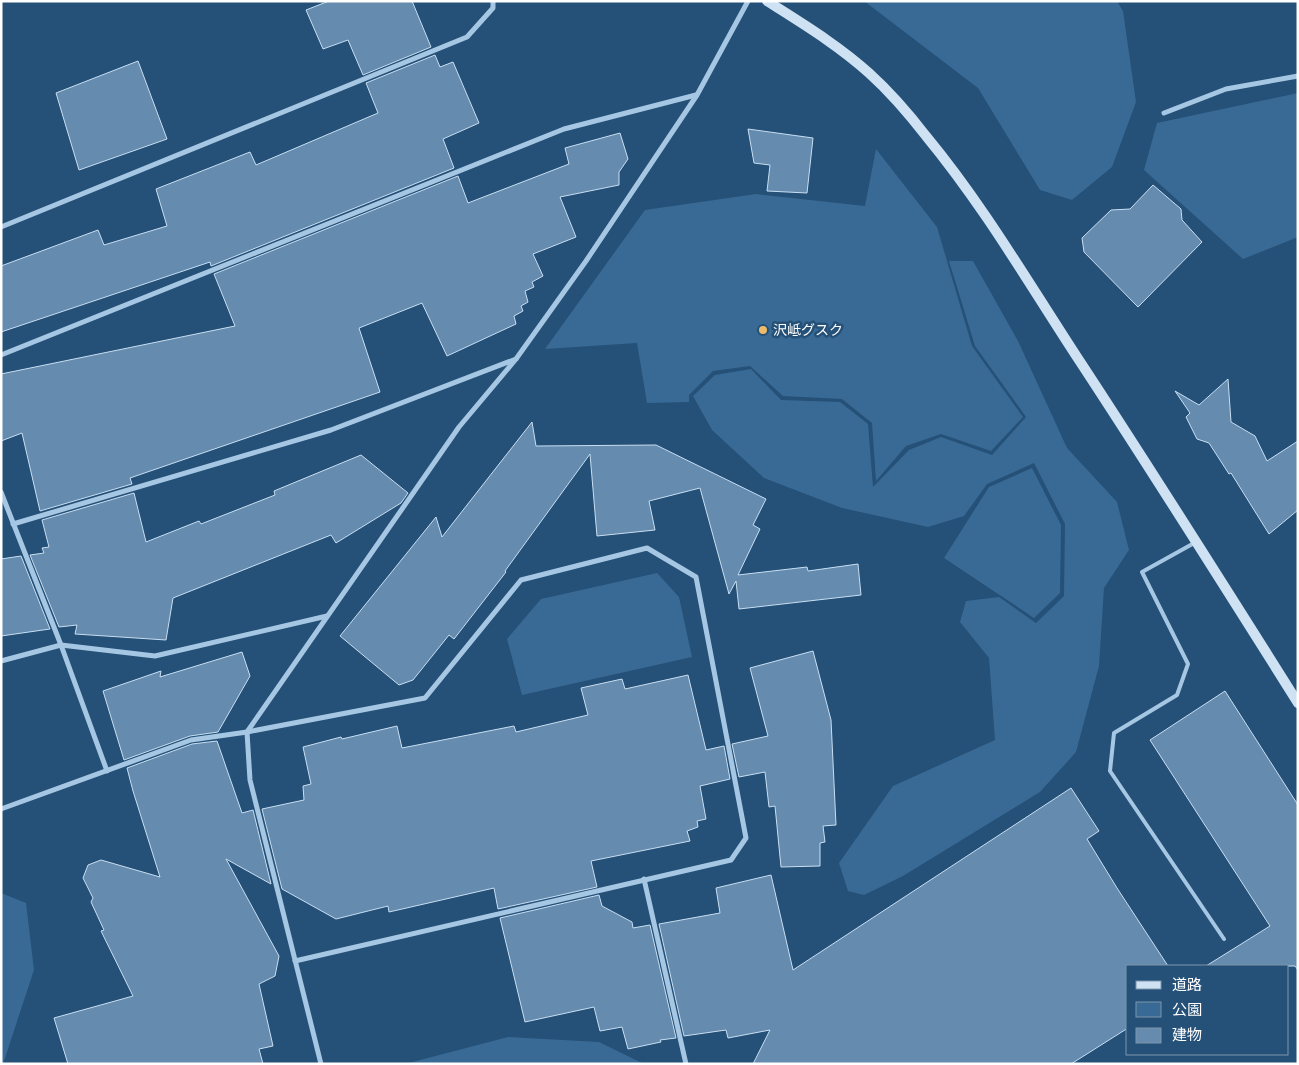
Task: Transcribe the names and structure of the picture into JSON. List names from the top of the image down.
{
  "places": ["沢岻グスク"],
  "legend": ["道路", "公園", "建物"]
}
